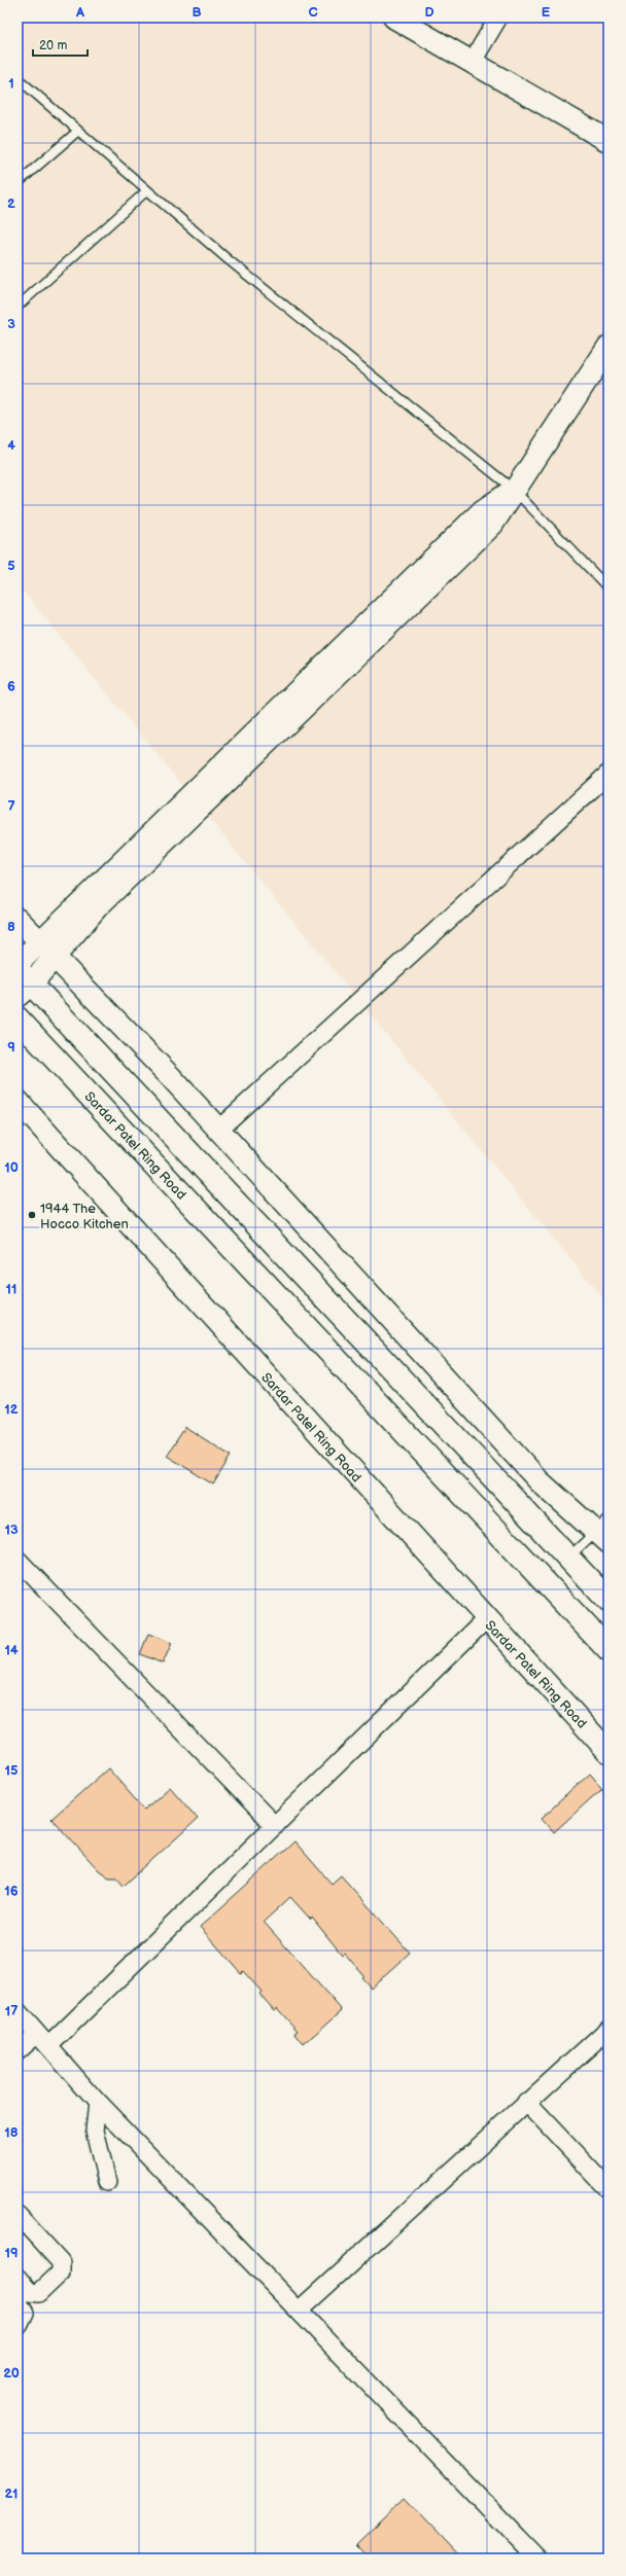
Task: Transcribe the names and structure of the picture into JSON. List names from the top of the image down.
{
  "streets": {
    "highway": ["Sardar Patel Ring Road"]
  },
  "places": ["1944 The Hocco Kitchen"],
  "scale_bar": "20 m",
  "grid": {
    "columns": [
      "A",
      "B",
      "C",
      "D",
      "E"
    ],
    "rows": [
      "1",
      "2",
      "3",
      "4",
      "5",
      "6",
      "7",
      "8",
      "9",
      "10",
      "11",
      "12",
      "13",
      "14",
      "15",
      "16",
      "17",
      "18",
      "19",
      "20",
      "21"
    ]
  }
}
